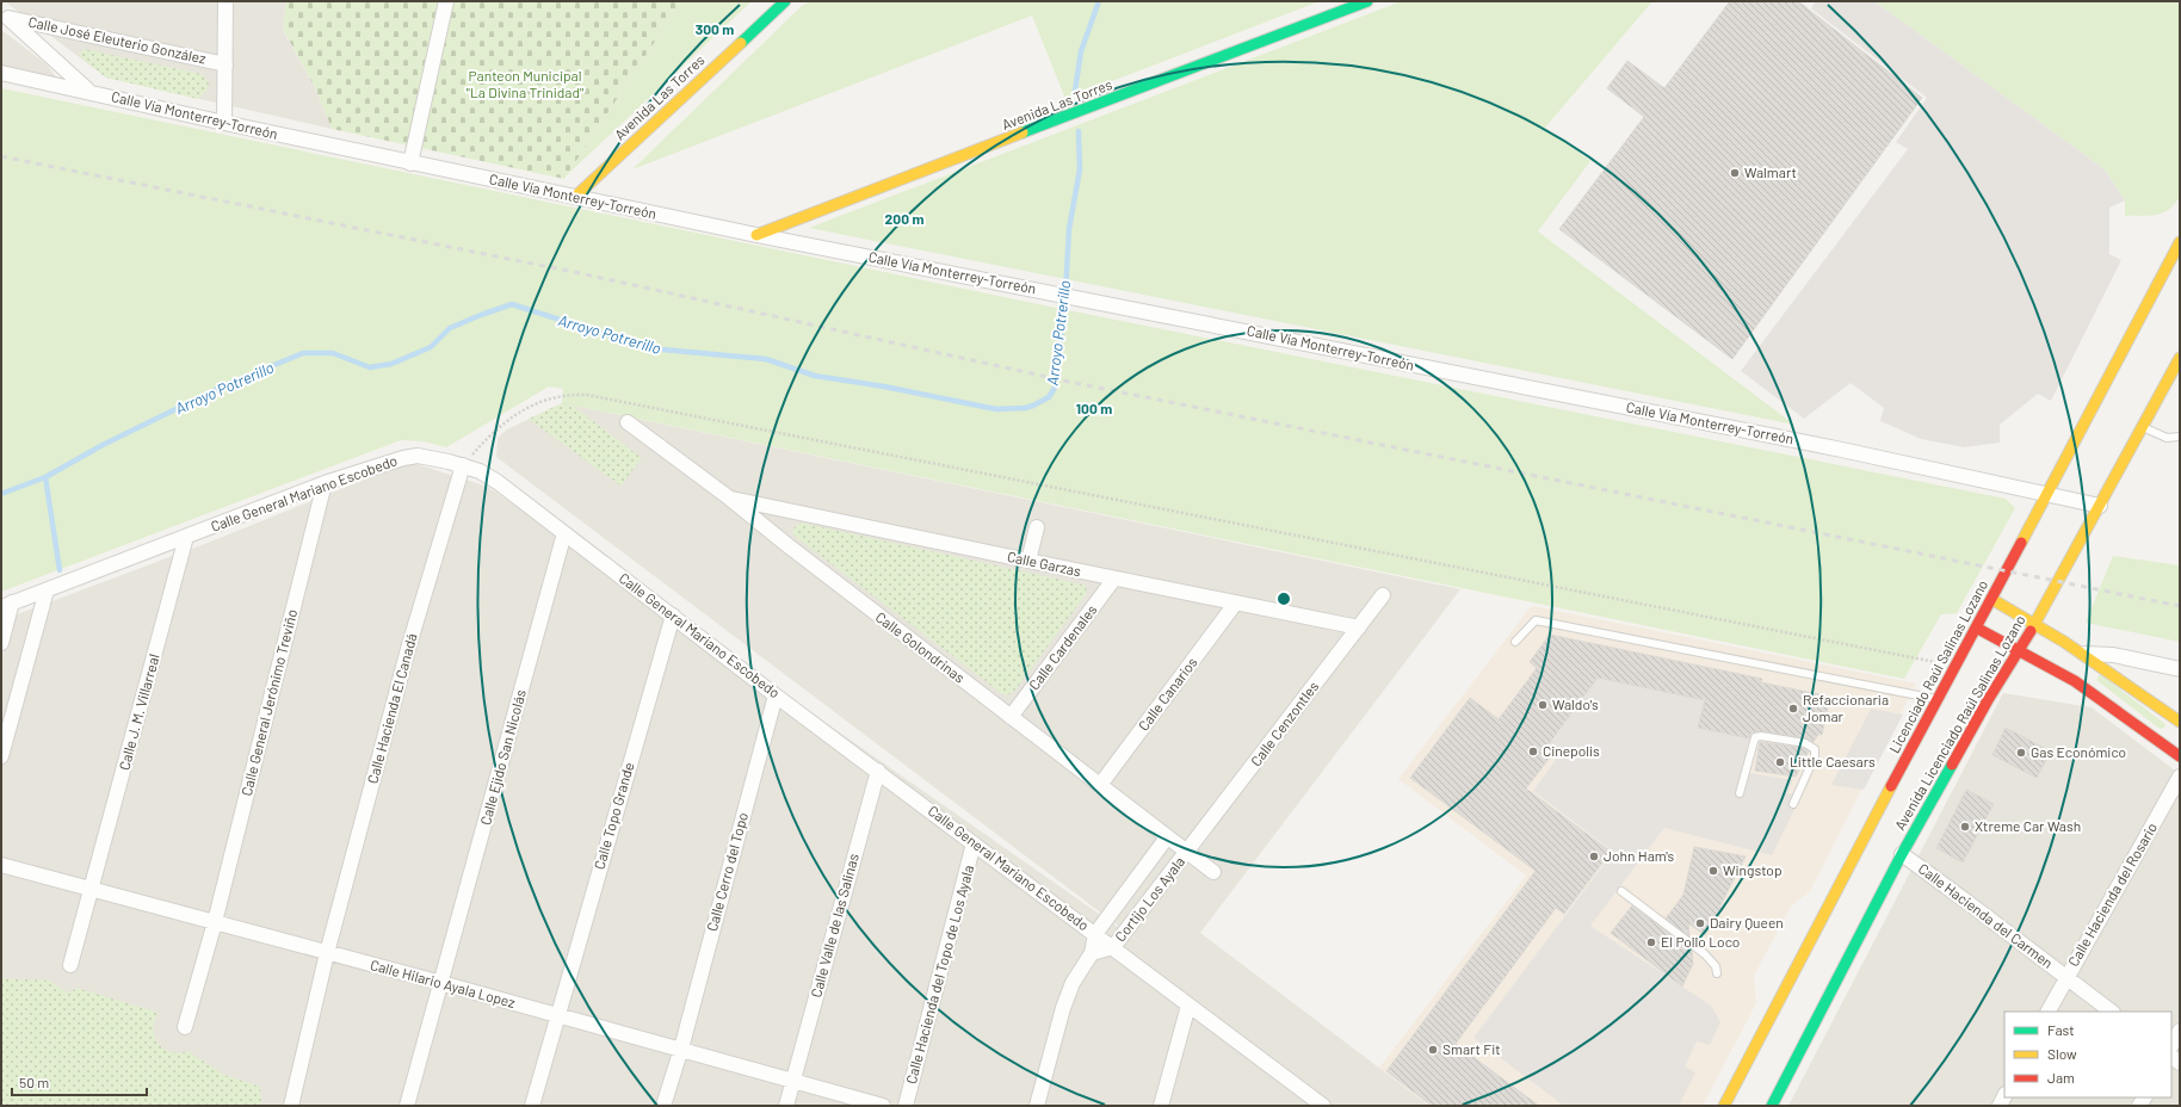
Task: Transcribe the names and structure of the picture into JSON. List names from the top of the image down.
{
  "streets": {
    "main road": ["Avenida Las Torres", "Licenciado Raúl Salinas Lozano", "Avenida Licenciado Raúl Salinas Lozano"],
    "street": [
      "Calle José Eleuterio González",
      "Calle Vía Monterrey-Torreón",
      "Calle General Mariano Escobedo",
      "Calle Garzas",
      "Calle Golondrinas",
      "Calle Cardenales",
      "Calle Canarios",
      "Calle General Jerónimo Treviño",
      "Calle Hacienda El Canadá",
      "Calle J. M. Villarreal",
      "Calle Cenzontles",
      "Calle Ejido San Nicolás",
      "Calle Topo Grande",
      "Calle Cerro del Topo",
      "Calle Hacienda del Rosario",
      "Cortijo Los Ayala",
      "Calle Hacienda del Carmen",
      "Calle Valle de las Salinas",
      "Calle Hacienda del Topo de Los Ayala",
      "Calle Hilario Ayala Lopez"
    ]
  },
  "crossings": [
    ["Avenida Las Torres", "Calle Vía Monterrey-Torreón"],
    ["Calle Vía Monterrey-Torreón", "Licenciado Raúl Salinas Lozano"],
    ["Calle Vía Monterrey-Torreón", "Avenida Licenciado Raúl Salinas Lozano"],
    ["Calle General Mariano Escobedo", "Calle General Jerónimo Treviño"],
    ["Calle General Mariano Escobedo", "Calle Hacienda El Canadá"],
    ["Calle General Mariano Escobedo", "Calle J. M. Villarreal"],
    ["Calle General Mariano Escobedo", "Calle Ejido San Nicolás"],
    ["Calle General Mariano Escobedo", "Calle Topo Grande"],
    ["Calle General Mariano Escobedo", "Calle Cerro del Topo"],
    ["Calle General Mariano Escobedo", "Cortijo Los Ayala"],
    ["Calle General Mariano Escobedo", "Calle Valle de las Salinas"],
    ["Calle General Mariano Escobedo", "Calle Hacienda del Topo de Los Ayala"],
    ["Calle Garzas", "Calle Golondrinas"],
    ["Calle Garzas", "Calle Cardenales"],
    ["Calle Garzas", "Calle Canarios"],
    ["Calle Garzas", "Calle Cenzontles"],
    ["Calle Golondrinas", "Calle Cardenales"],
    ["Calle Golondrinas", "Calle Canarios"],
    ["Calle Golondrinas", "Calle Cenzontles"],
    ["Calle Golondrinas", "Cortijo Los Ayala"],
    ["Calle General Jerónimo Treviño", "Calle Hilario Ayala Lopez"],
    ["Calle Hacienda El Canadá", "Calle Hilario Ayala Lopez"],
    ["Calle J. M. Villarreal", "Calle Hilario Ayala Lopez"],
    ["Avenida Licenciado Raúl Salinas Lozano", "Calle Hacienda del Carmen"],
    ["Calle Cenzontles", "Cortijo Los Ayala"],
    ["Calle Ejido San Nicolás", "Calle Hilario Ayala Lopez"],
    ["Calle Topo Grande", "Calle Hilario Ayala Lopez"],
    ["Calle Cerro del Topo", "Calle Hilario Ayala Lopez"],
    ["Calle Hacienda del Rosario", "Calle Hacienda del Carmen"],
    ["Calle Valle de las Salinas", "Calle Hilario Ayala Lopez"]
  ],
  "water": ["Arroyo Potrerillo"],
  "parks": ["Panteon Municipal \"La Divina Trinidad\""],
  "places": [
    "Walmart",
    "Waldo's",
    "Refaccionaria Jomar",
    "Cinepolis",
    "Gas Económico",
    "Little Caesars",
    "Xtreme Car Wash",
    "John Ham's",
    "Wingstop",
    "Dairy Queen",
    "El Pollo Loco",
    "Smart Fit"
  ],
  "legend": ["Fast", "Slow", "Jam"],
  "scale_bar": "50 m",
  "rings": ["300 m", "200 m", "100 m"]
}
